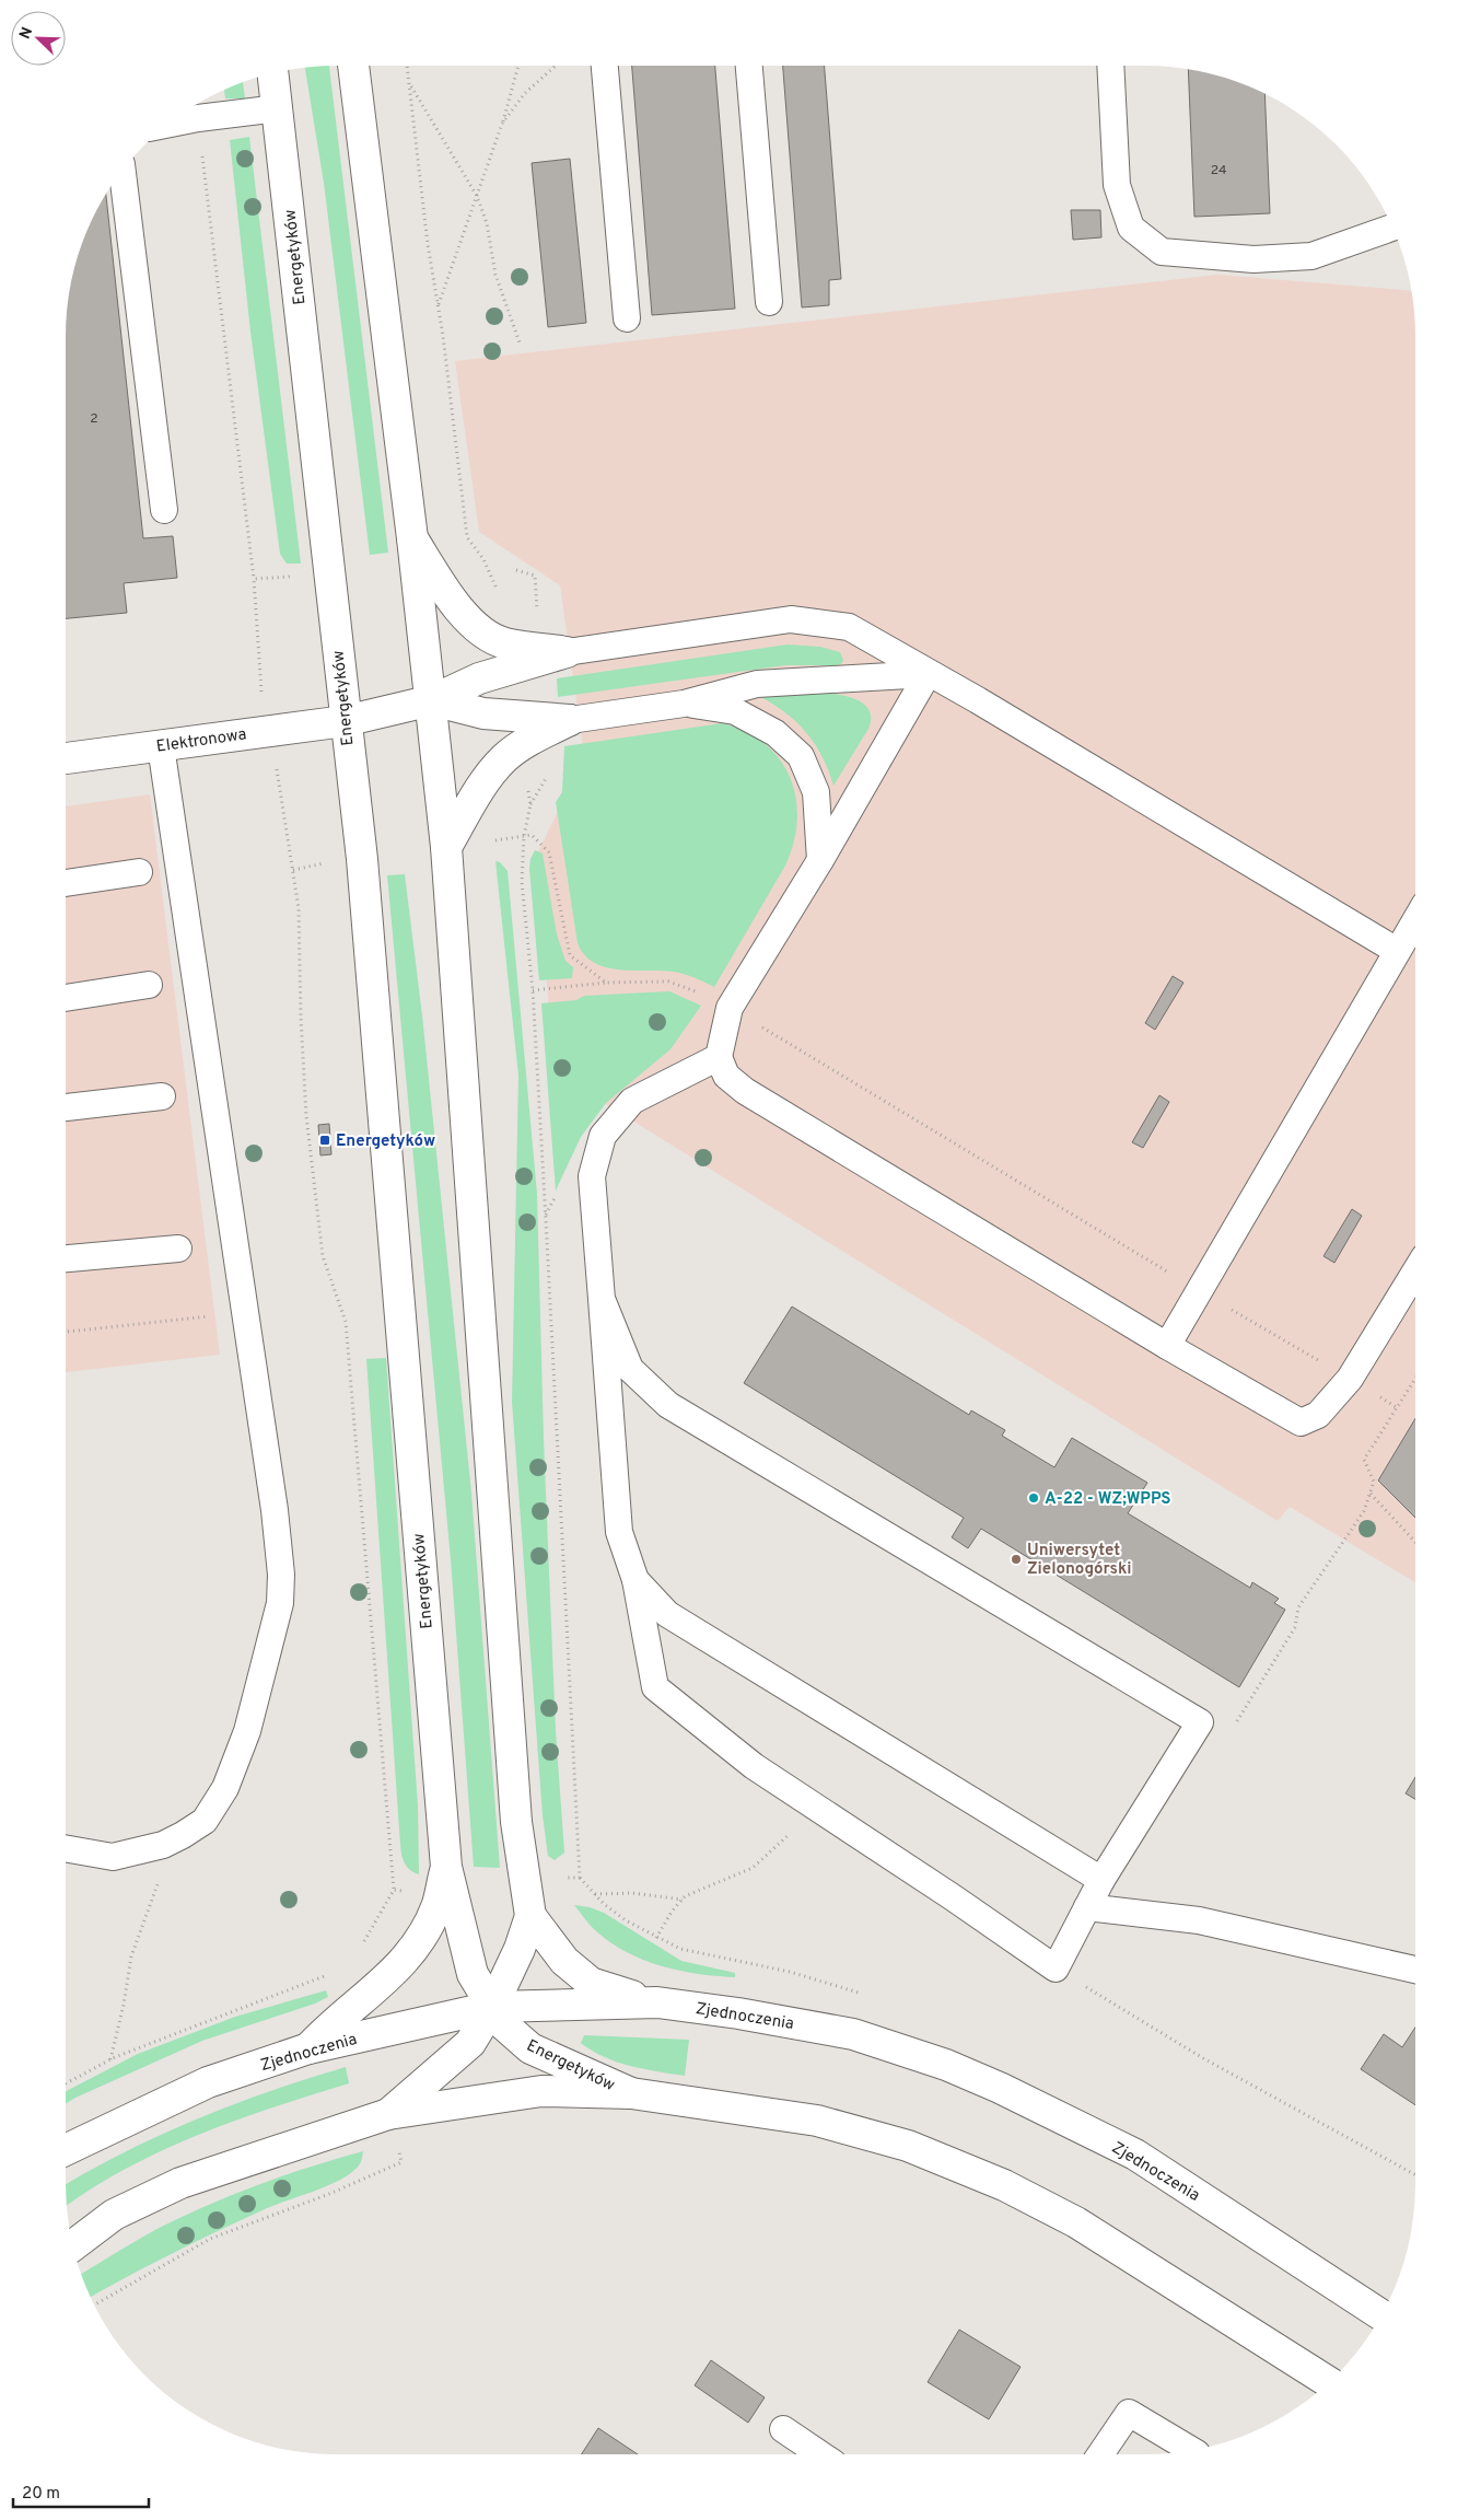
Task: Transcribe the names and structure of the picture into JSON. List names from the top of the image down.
{
  "streets": {
    "main road": ["Energetyków", "Elektronowa", "Zjednoczenia"]
  },
  "crossings": [
    ["Energetyków", "Elektronowa"],
    ["Energetyków", "Zjednoczenia"]
  ],
  "places": {
    "transit": ["Energetyków"],
    "other": ["A-22 - WZ;WPPS", "Uniwersytet Zielonogórski"]
  },
  "house_numbers": ["24", "2"],
  "scale_bar": "20 m",
  "north": "top left"
}
